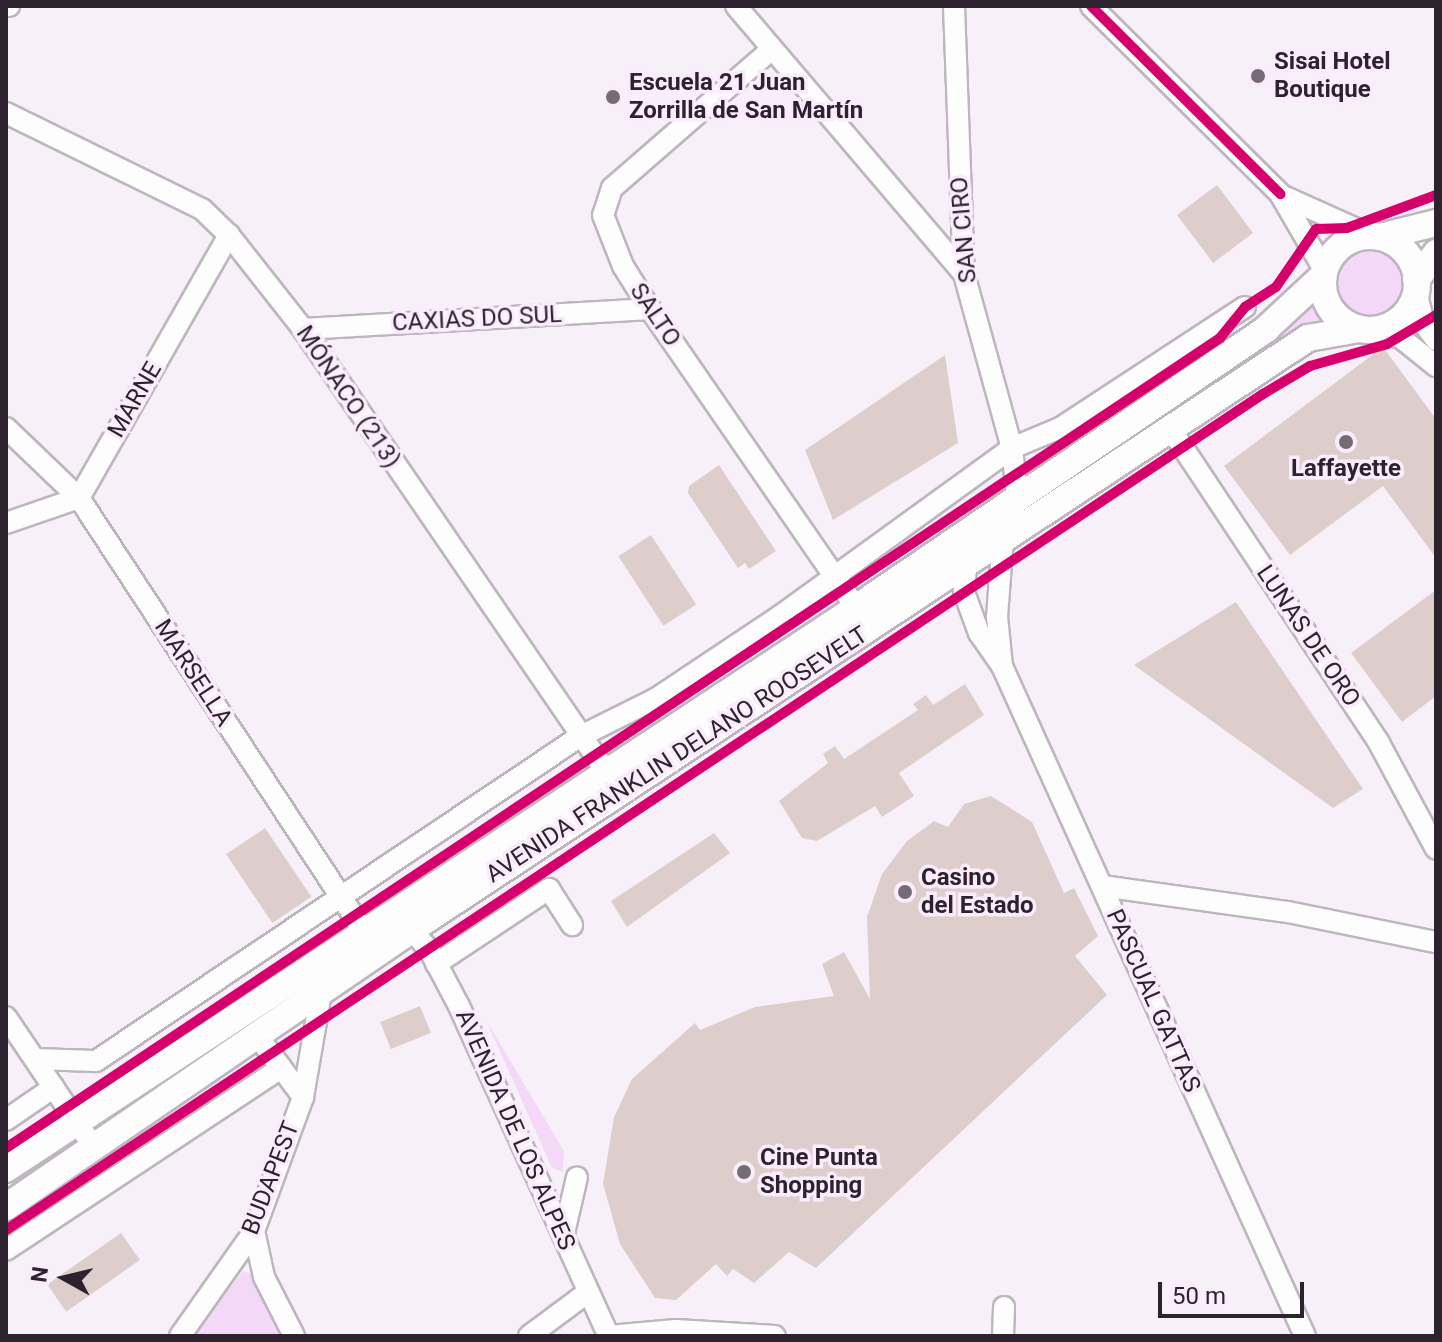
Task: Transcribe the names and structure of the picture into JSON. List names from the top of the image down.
{
  "streets": {
    "main road": ["AVENIDA FRANKLIN DELANO ROOSEVELT"],
    "street": [
      "SAN CIRO",
      "SALTO",
      "CAXIAS DO SUL",
      "MÓNACO (213)",
      "MARNE",
      "LUNAS DE ORO",
      "MARSELLA",
      "PASCUAL GATTAS",
      "AVENIDA DE LOS ALPES",
      "BUDAPEST"
    ]
  },
  "crossings": [
    ["SAN CIRO", "AVENIDA FRANKLIN DELANO ROOSEVELT"],
    ["SALTO", "CAXIAS DO SUL"],
    ["SALTO", "AVENIDA FRANKLIN DELANO ROOSEVELT"],
    ["CAXIAS DO SUL", "MÓNACO (213)"],
    ["MÓNACO (213)", "MARNE"],
    ["MÓNACO (213)", "AVENIDA FRANKLIN DELANO ROOSEVELT"],
    ["MARNE", "MARSELLA"],
    ["LUNAS DE ORO", "AVENIDA FRANKLIN DELANO ROOSEVELT"],
    ["MARSELLA", "AVENIDA FRANKLIN DELANO ROOSEVELT"],
    ["AVENIDA FRANKLIN DELANO ROOSEVELT", "PASCUAL GATTAS"],
    ["AVENIDA FRANKLIN DELANO ROOSEVELT", "AVENIDA DE LOS ALPES"],
    ["AVENIDA FRANKLIN DELANO ROOSEVELT", "BUDAPEST"]
  ],
  "places": [
    "Sisai Hotel Boutique",
    "Escuela 21 Juan Zorrilla de San Martín",
    "Laffayette",
    "Casino del Estado",
    "Cine Punta Shopping"
  ],
  "scale_bar": "50 m",
  "north": "left"
}
